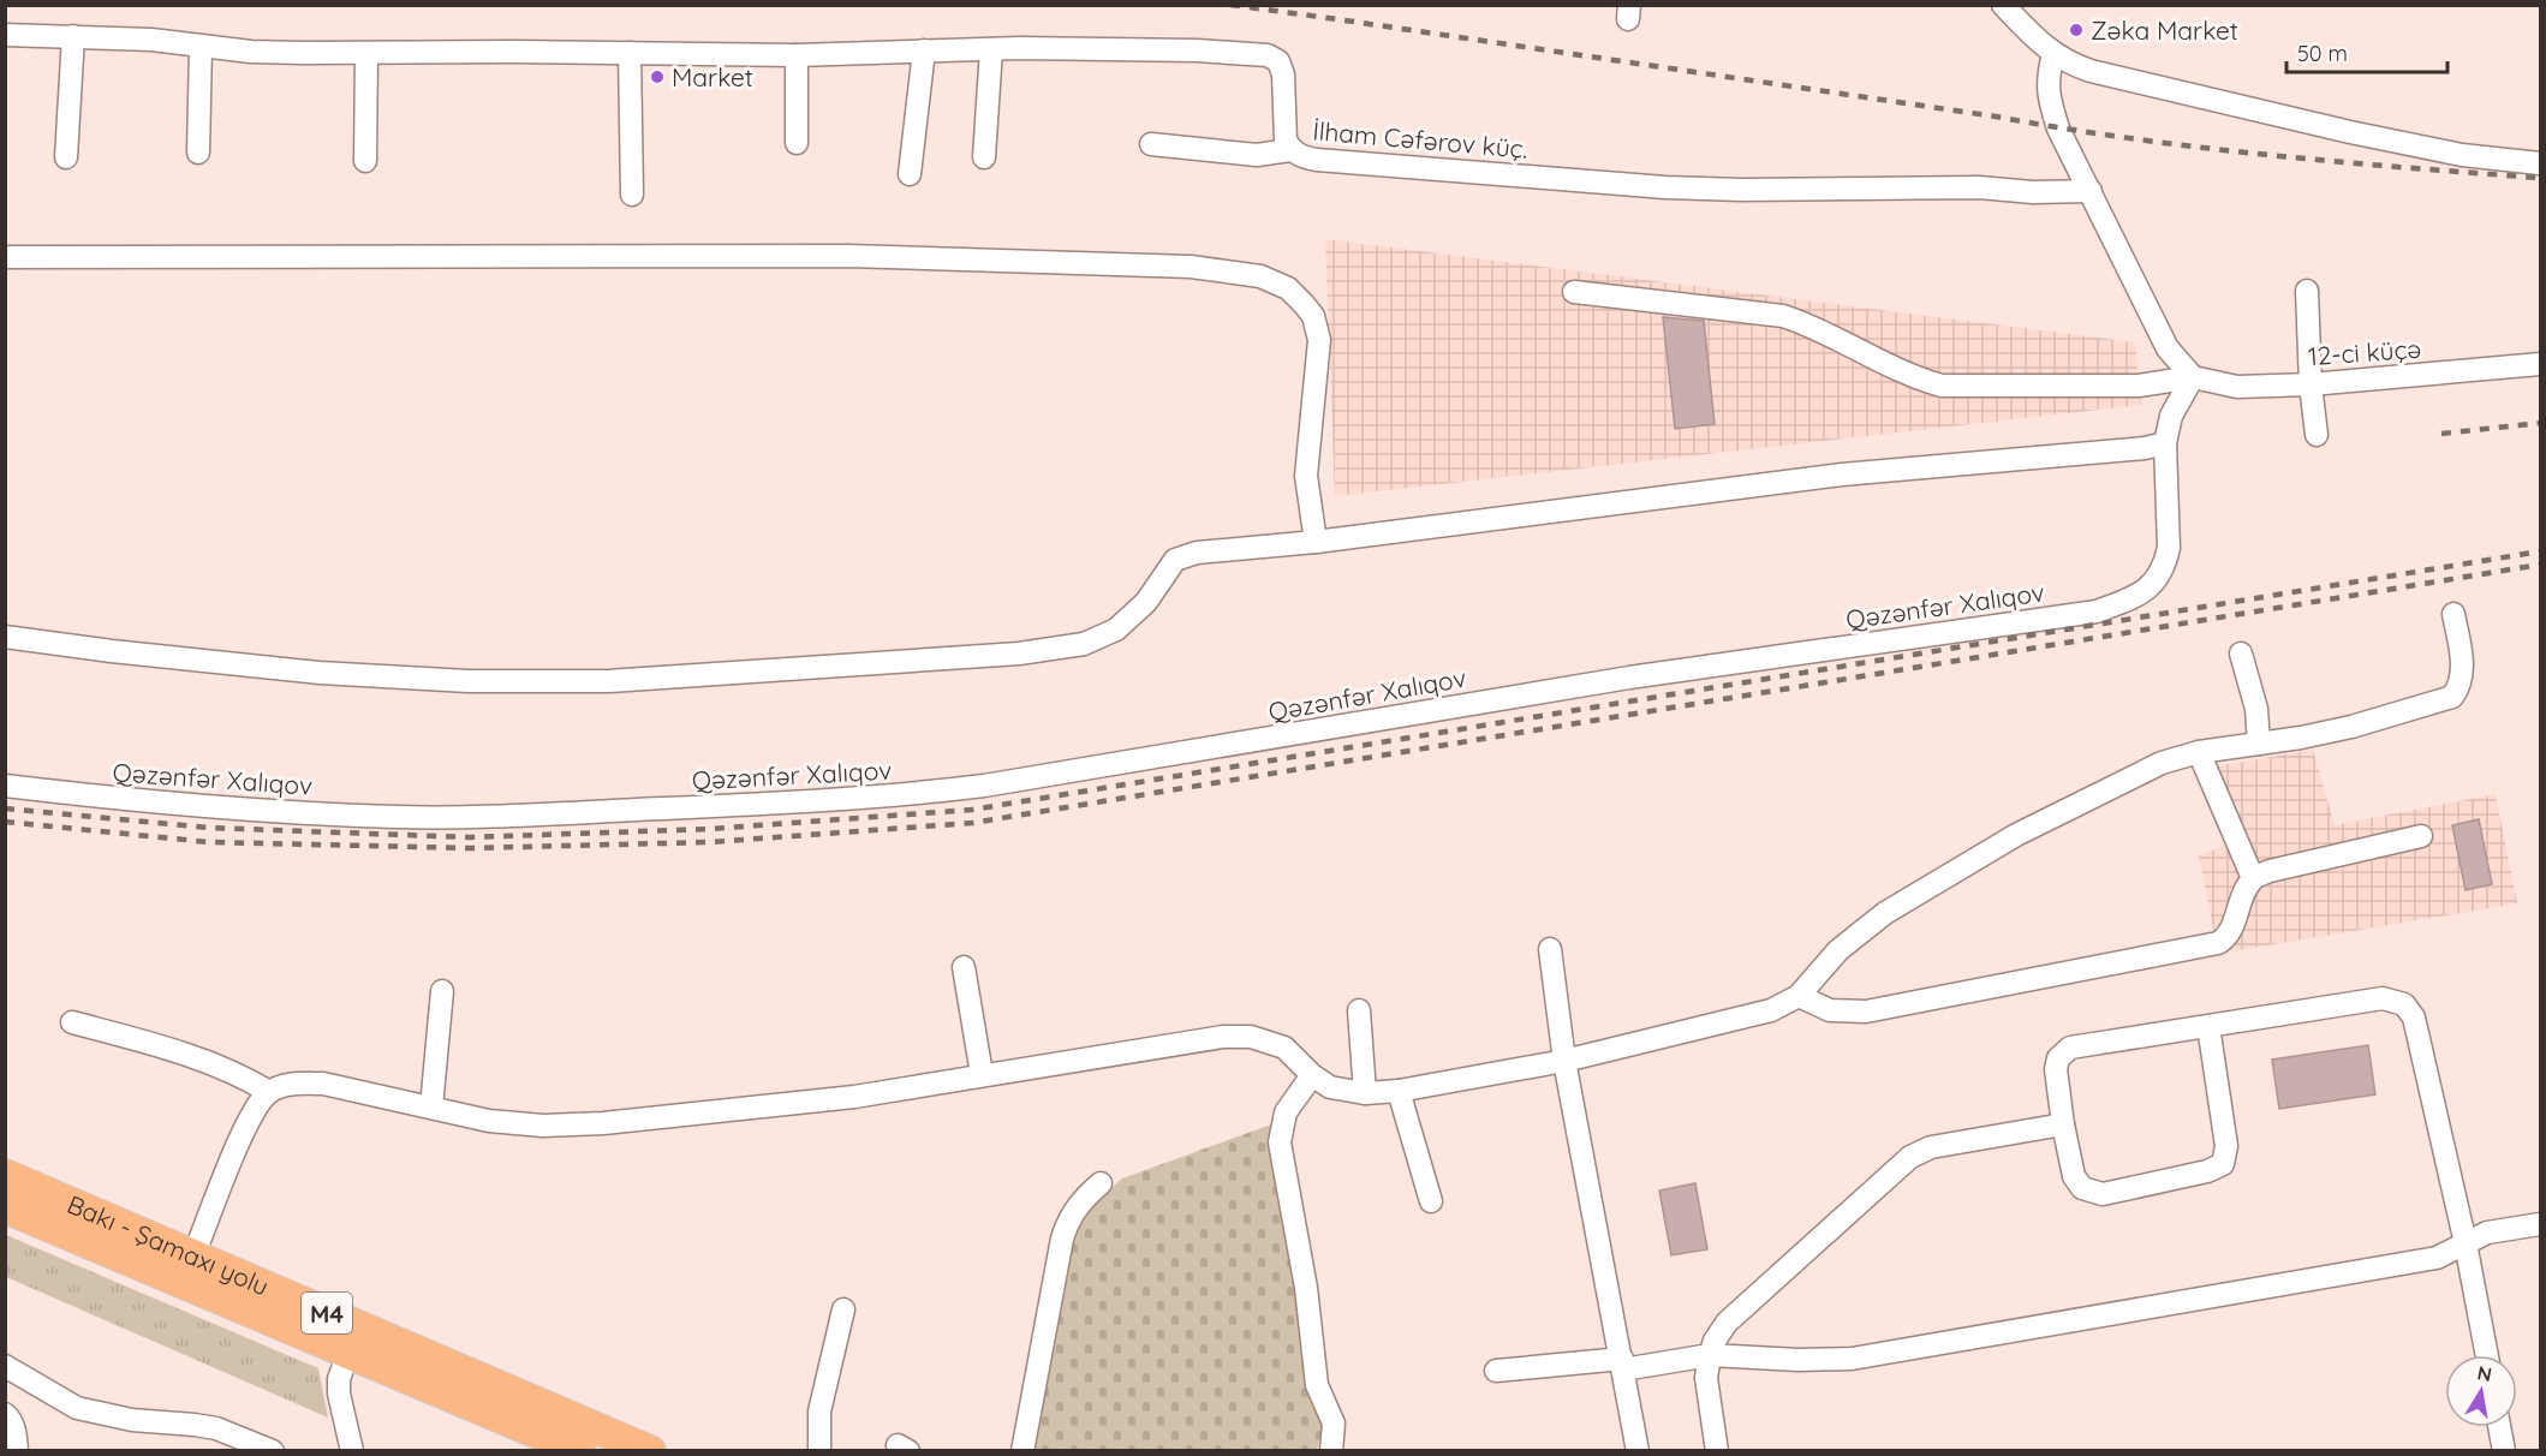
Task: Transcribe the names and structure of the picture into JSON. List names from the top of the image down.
{
  "streets": {
    "highway": ["Bakı - Şamaxı yolu", "M4"],
    "street": ["İlham Cəfərov küç.", "12-ci küçə", "Qəzənfər Xalıqov"]
  },
  "crossings": [
    ["12-ci küçə", "Qəzənfər Xalıqov"]
  ],
  "places": ["Zəka Market", "Market"],
  "scale_bar": "50 m",
  "north": "top"
}
